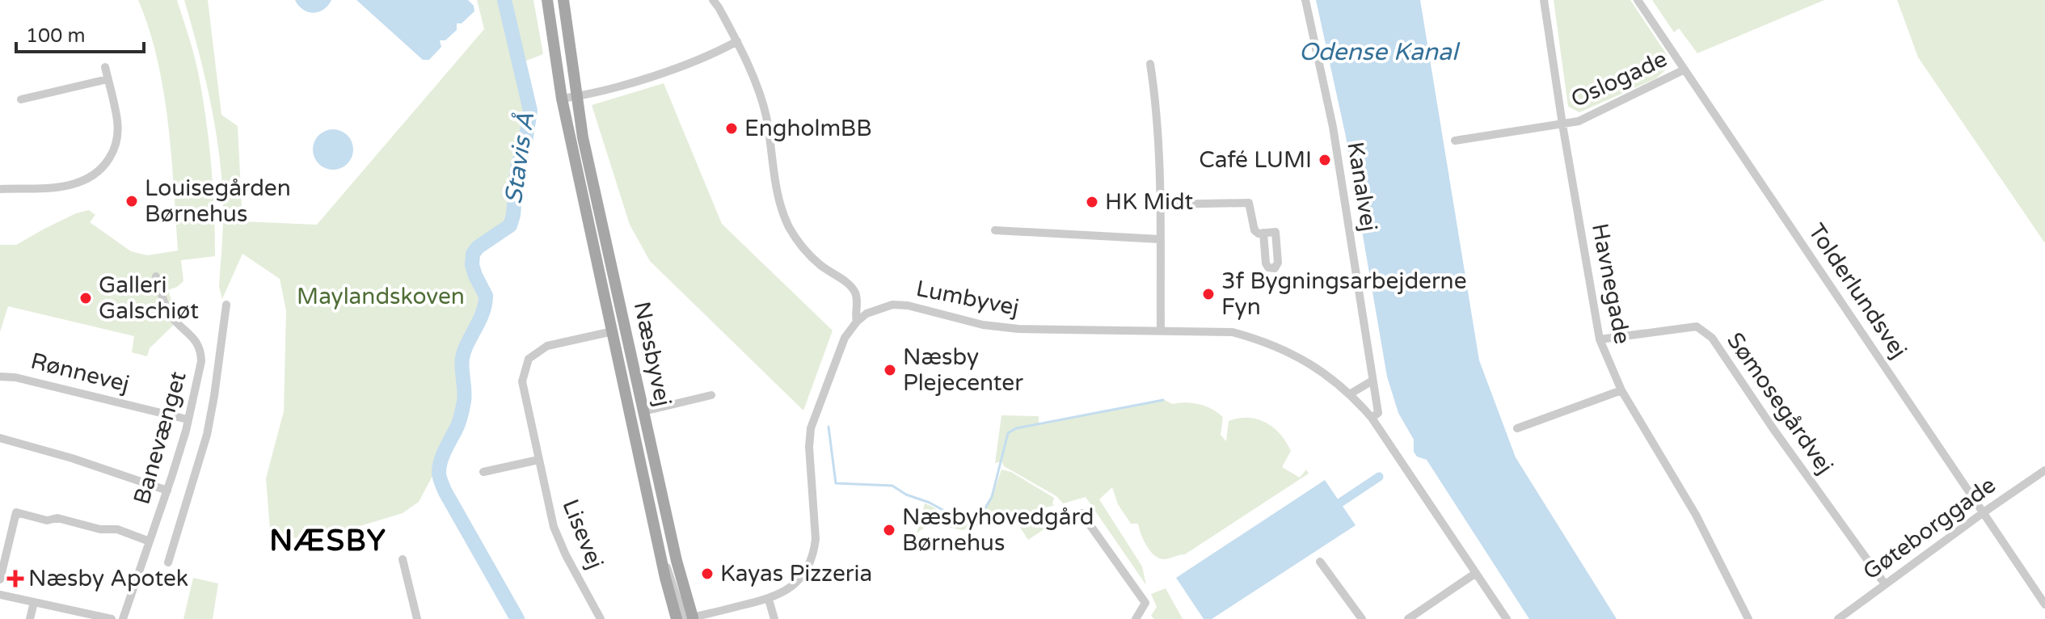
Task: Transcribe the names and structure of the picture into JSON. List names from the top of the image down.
{
  "streets": {
    "main road": ["Næsbyvej"],
    "street": [
      "Oslogade",
      "Kanalvej",
      "Havnegade",
      "Tolderlundsvej",
      "Lumbyvej",
      "Rønnevej",
      "Sømosegårdvej",
      "Banevænget",
      "Gøteborggade",
      "Lisevej"
    ]
  },
  "crossings": [
    ["Oslogade", "Havnegade"],
    ["Oslogade", "Tolderlundsvej"],
    ["Kanalvej", "Lumbyvej"],
    ["Havnegade", "Sømosegårdvej"],
    ["Tolderlundsvej", "Gøteborggade"],
    ["Næsbyvej", "Lisevej"],
    ["Rønnevej", "Banevænget"],
    ["Sømosegårdvej", "Gøteborggade"]
  ],
  "districts": ["NÆSBY"],
  "water": ["Odense Kanal", "Stavis Å"],
  "parks": ["Maylandskoven"],
  "places": {
    "other": [
      "EngholmBB",
      "Café LUMI",
      "Louisegården Børnehus",
      "HK Midt",
      "3f Bygningsarbejderne Fyn",
      "Galleri Galschiøt",
      "Næsby Plejecenter",
      "Næsbyhovedgård Børnehus",
      "Kayas Pizzeria"
    ],
    "health": ["Næsby Apotek"]
  },
  "scale_bar": "100 m"
}
